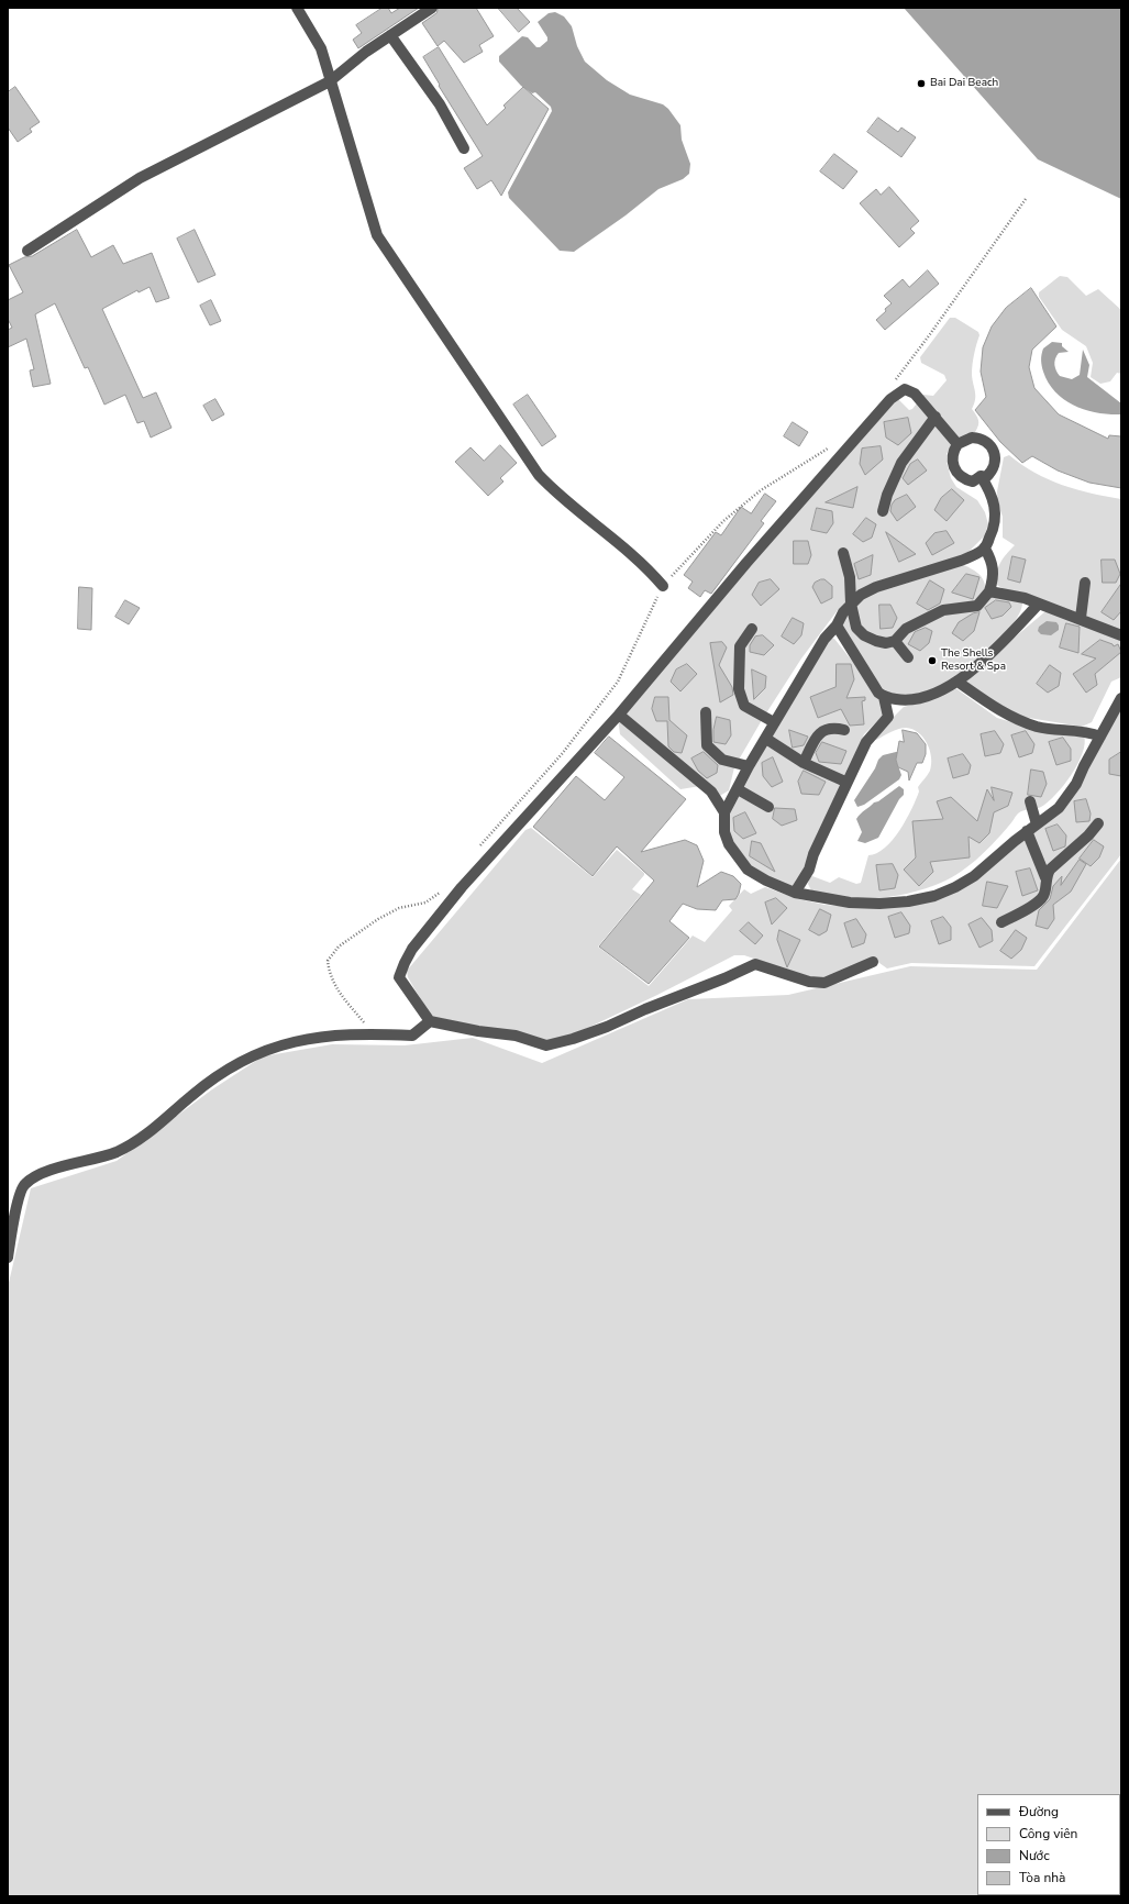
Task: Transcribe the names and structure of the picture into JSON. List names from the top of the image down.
{
  "places": ["Bai Dai Beach", "The Shells Resort & Spa"],
  "legend": [
    "Đường",
    "Công viên",
    "Nước",
    "Tòa nhà"
  ]
}
